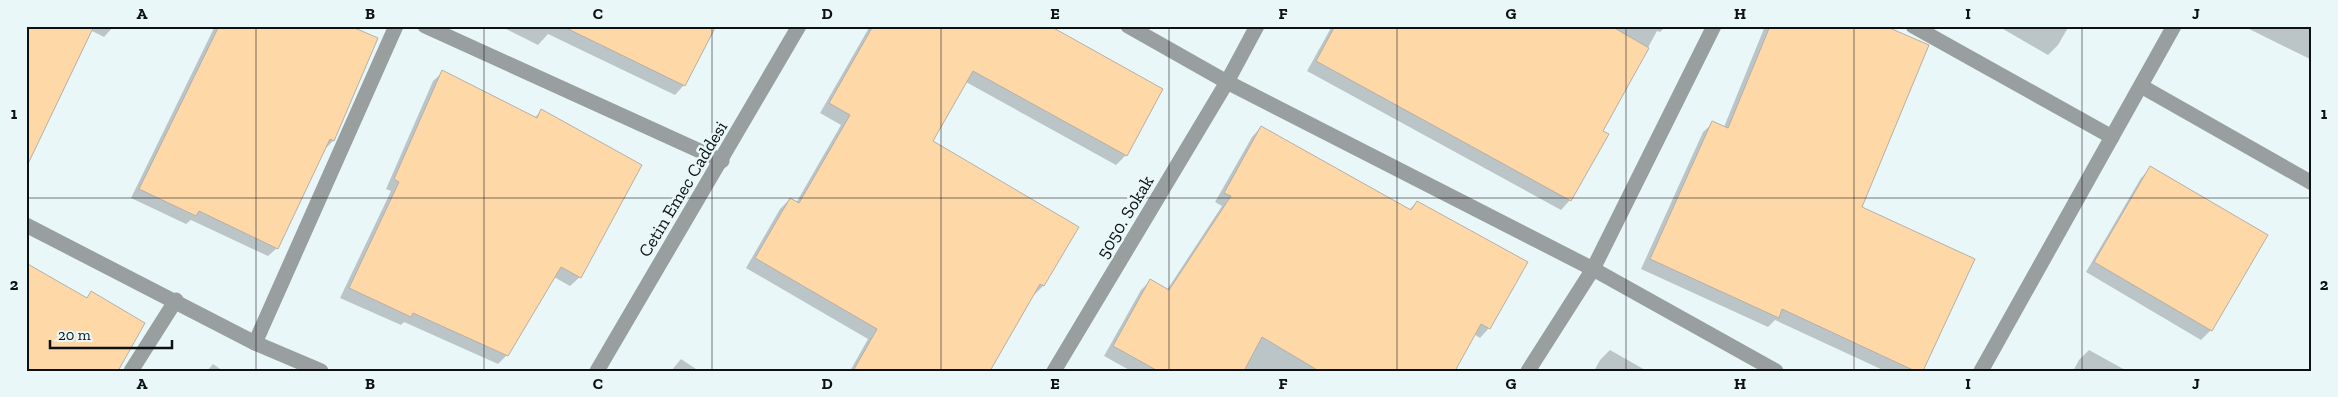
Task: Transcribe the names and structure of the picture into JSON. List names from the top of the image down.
{
  "streets": {
    "street": ["Cetin Emec Caddesi", "5050. Sokak"]
  },
  "scale_bar": "20 m",
  "grid": {
    "columns": [
      "A",
      "B",
      "C",
      "D",
      "E",
      "F",
      "G",
      "H",
      "I",
      "J"
    ],
    "rows": ["1", "2"]
  }
}
